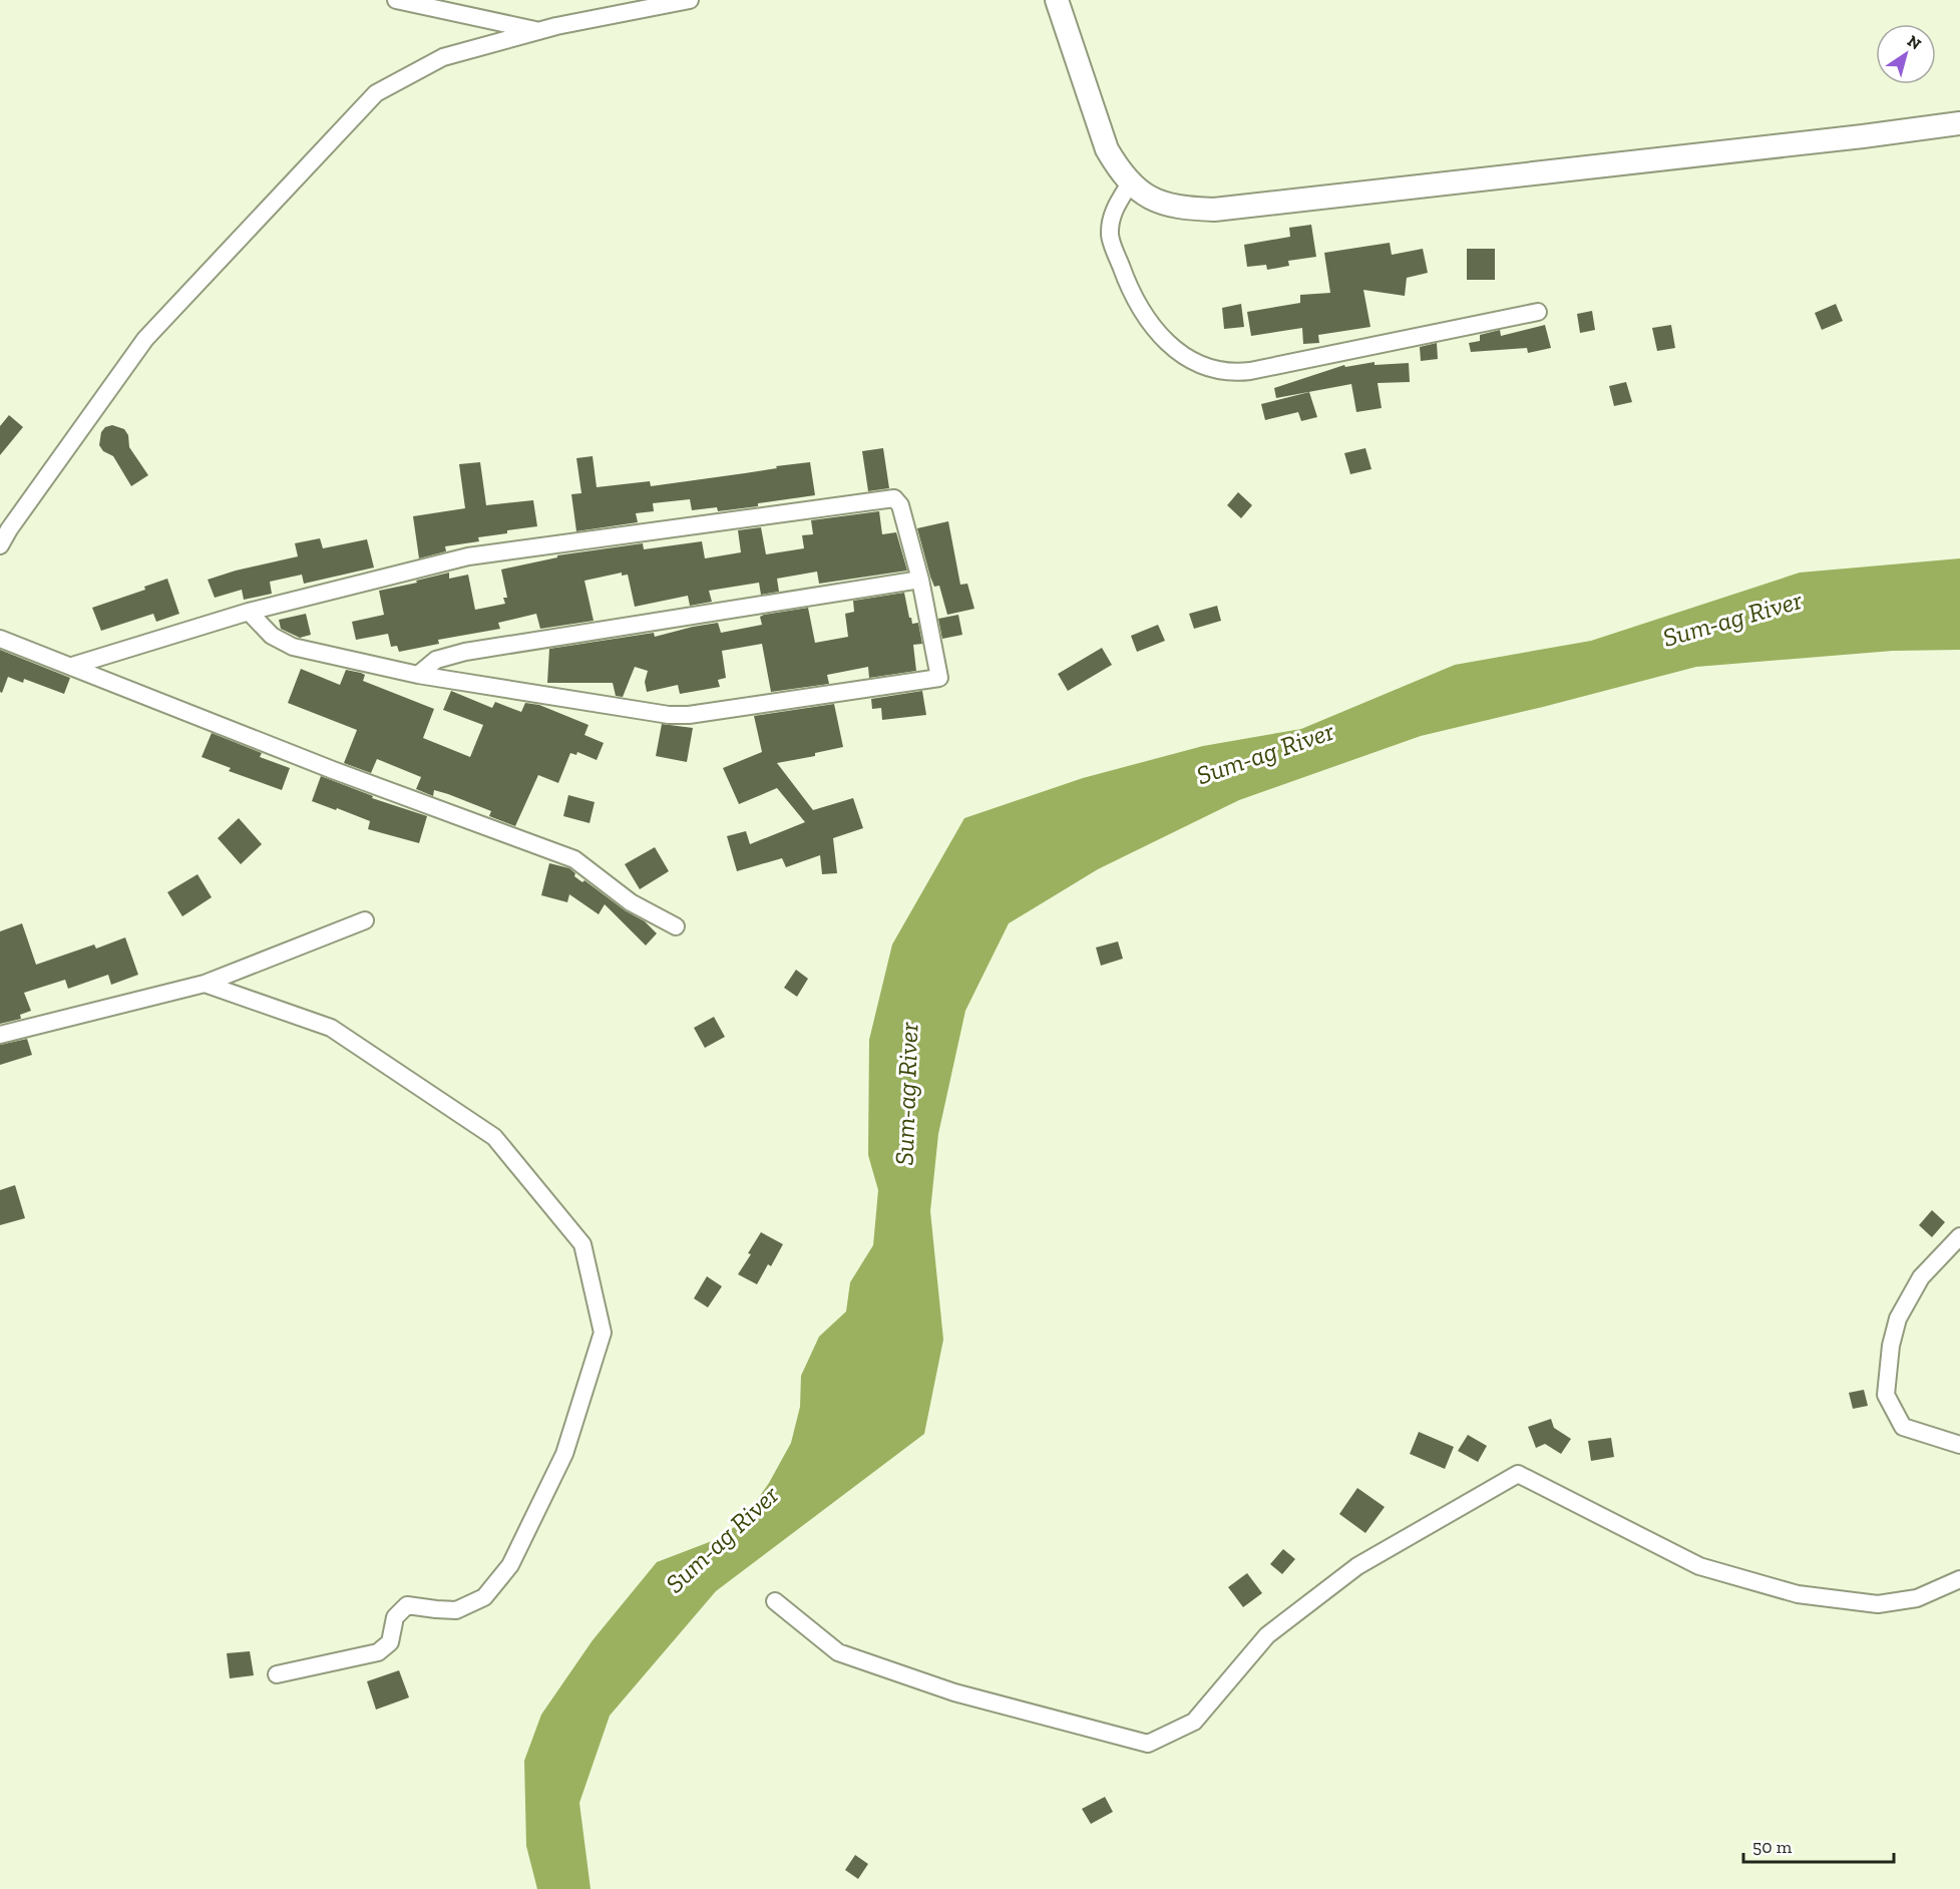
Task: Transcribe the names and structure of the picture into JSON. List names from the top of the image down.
{
  "water": ["Sum-ag River"],
  "scale_bar": "50 m",
  "north": "top right"
}
